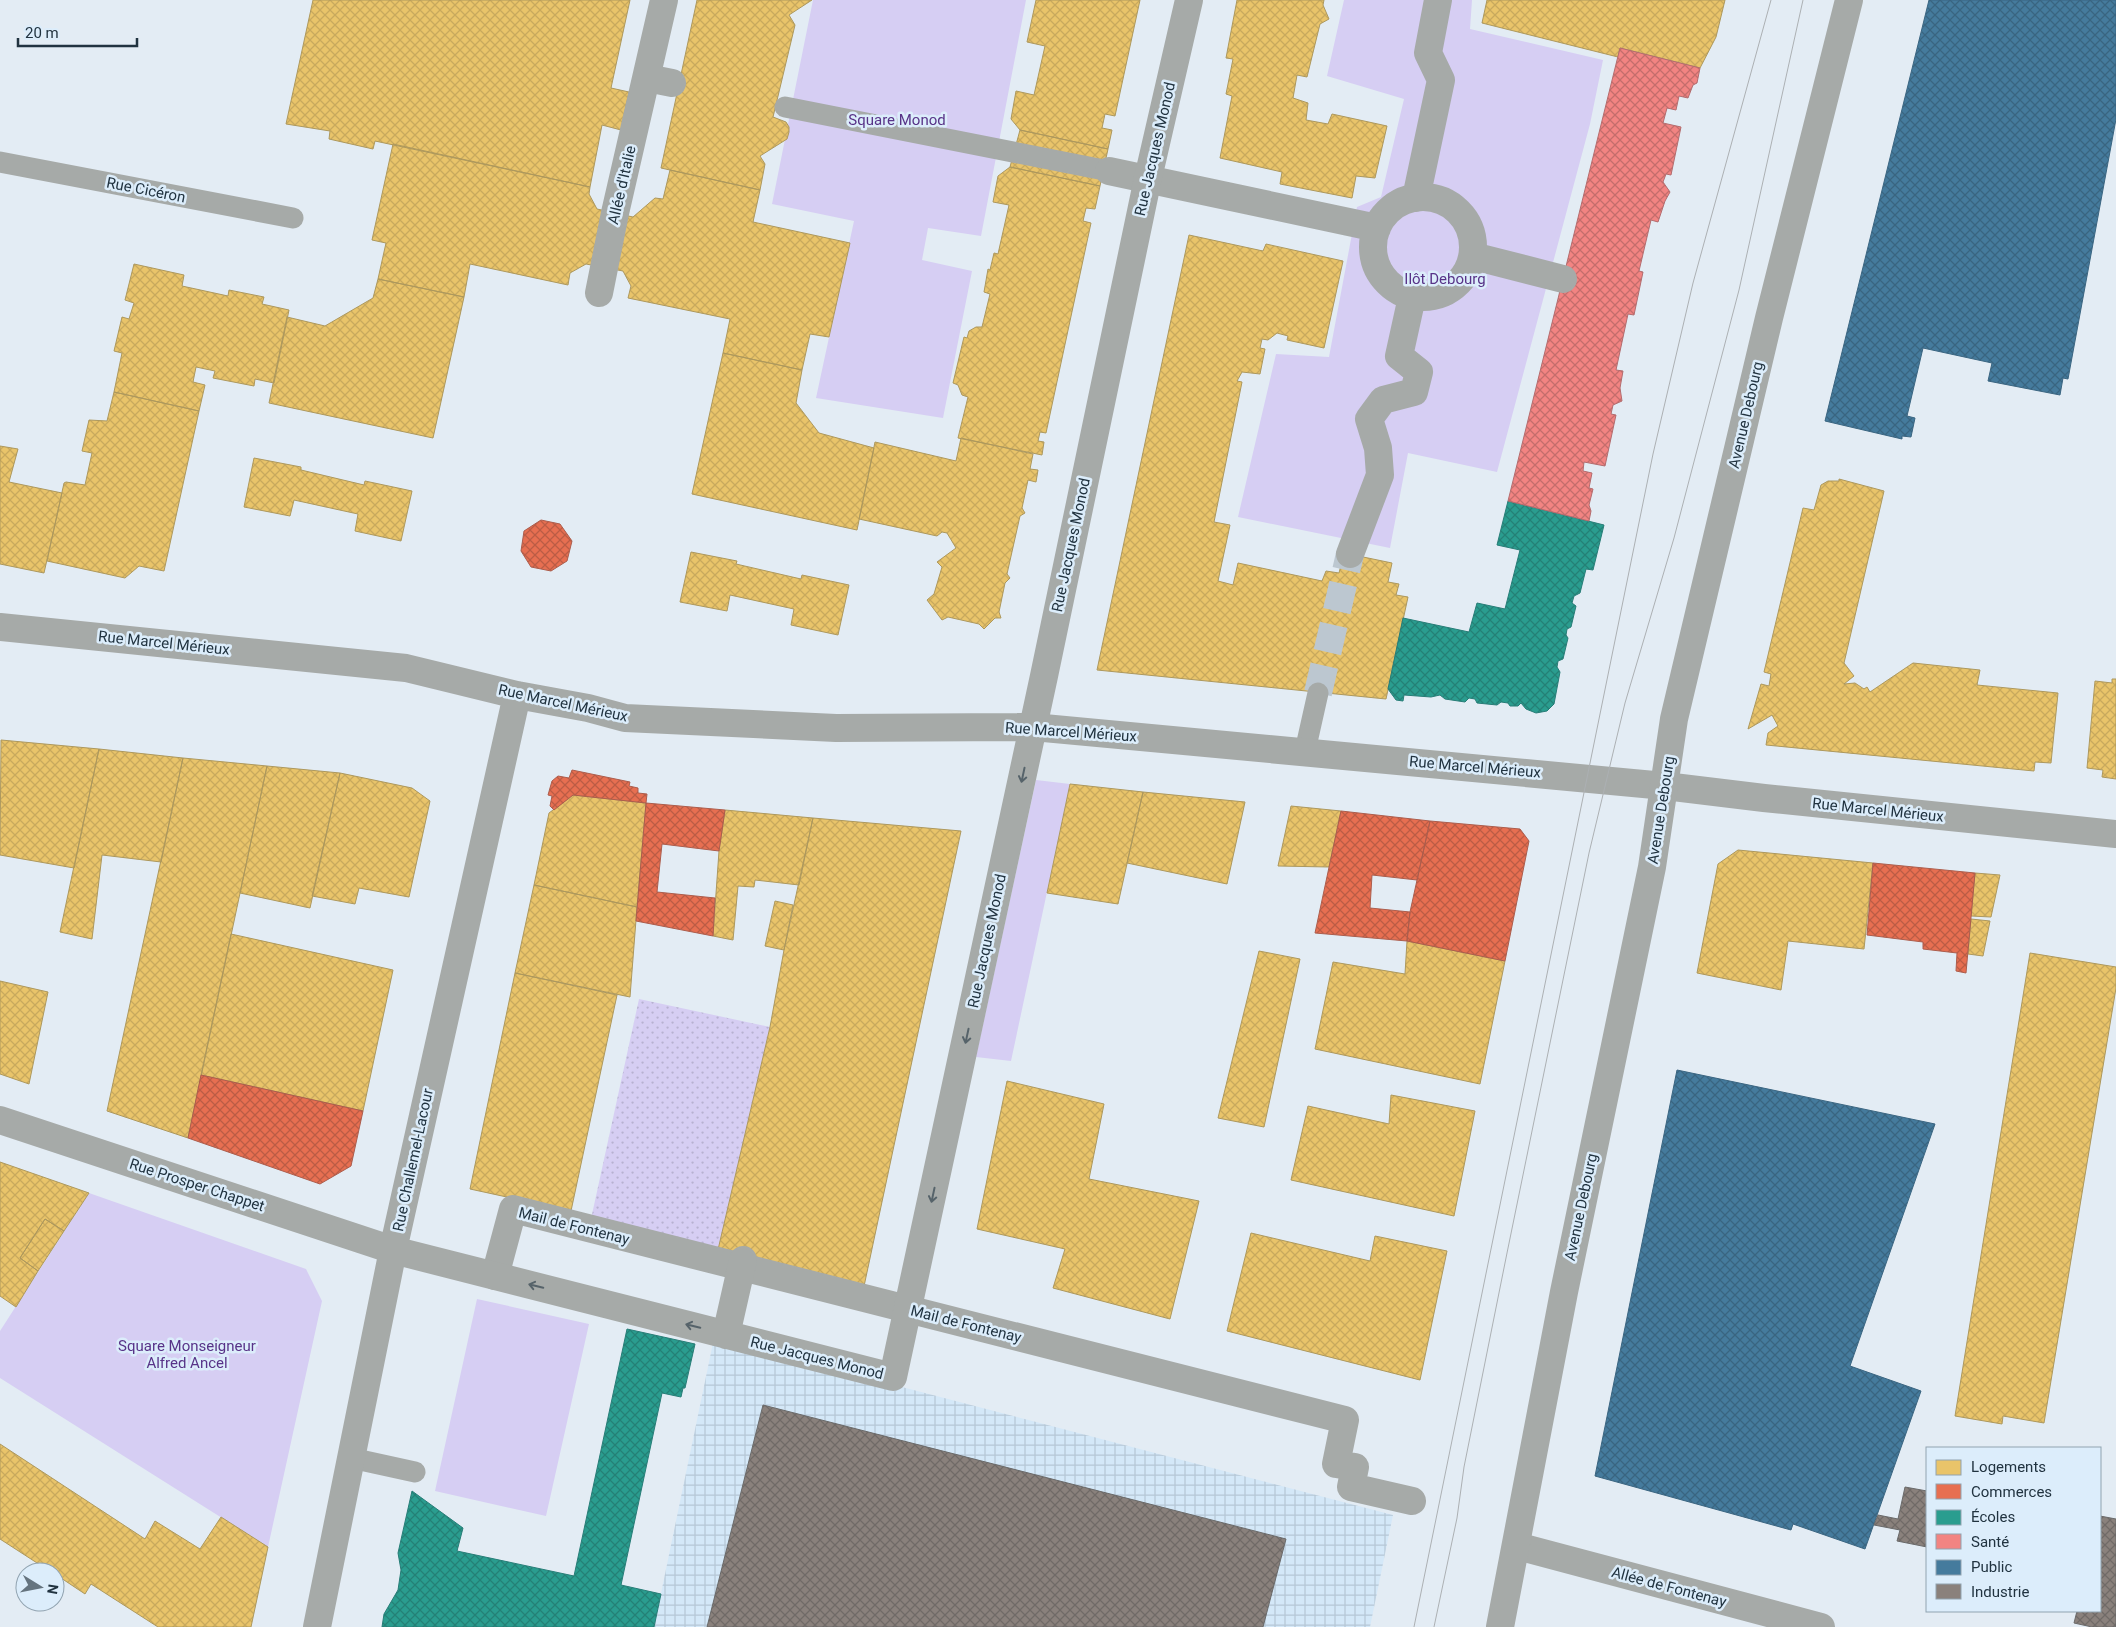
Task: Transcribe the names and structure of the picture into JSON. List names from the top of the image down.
{
  "streets": {
    "street": [
      "Rue Jacques Monod",
      "Allée d'Italie",
      "Avenue Debourg",
      "Rue Marcel Mérieux",
      "Rue Challemel-Lacour",
      "Rue Prosper Chappet",
      "Mail de Fontenay",
      "Allée de Fontenay"
    ],
    "lane": ["Rue Cicéron"]
  },
  "crossings": [
    ["Rue Jacques Monod", "Rue Marcel Mérieux"],
    ["Rue Jacques Monod", "Rue Challemel-Lacour"],
    ["Rue Jacques Monod", "Rue Prosper Chappet"],
    ["Rue Jacques Monod", "Mail de Fontenay"],
    ["Avenue Debourg", "Rue Marcel Mérieux"],
    ["Avenue Debourg", "Allée de Fontenay"],
    ["Rue Marcel Mérieux", "Rue Challemel-Lacour"],
    ["Rue Challemel-Lacour", "Rue Prosper Chappet"]
  ],
  "parks": ["Square Monod", "Ilôt Debourg", "Square Monseigneur Alfred Ancel"],
  "legend": [
    "Logements",
    "Commerces",
    "Écoles",
    "Santé",
    "Public",
    "Industrie"
  ],
  "scale_bar": "20 m",
  "north": "right"
}
